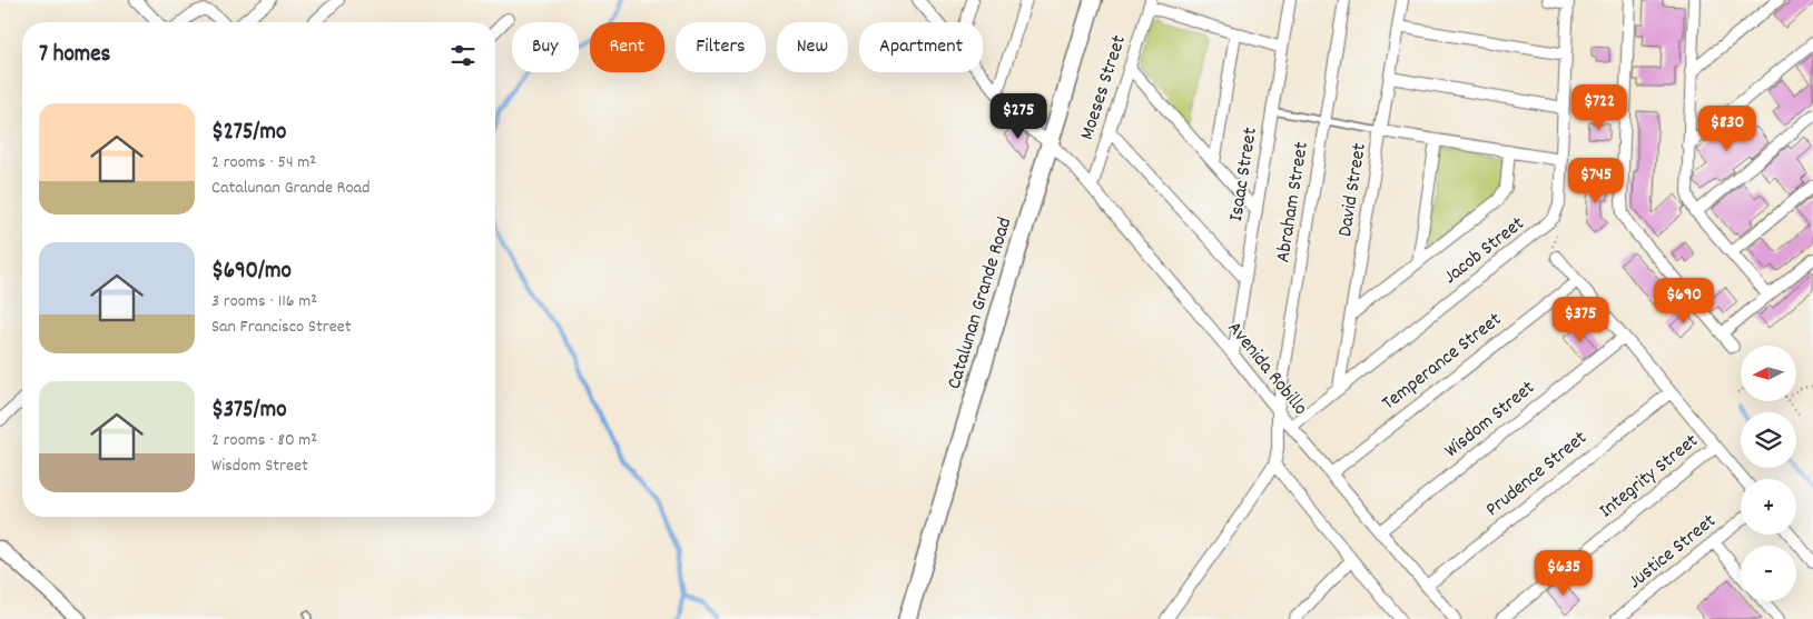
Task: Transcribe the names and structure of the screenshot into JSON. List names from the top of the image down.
{
  "streets": {
    "main road": ["Catalunan Grande Road"],
    "street": [
      "Moeses Street",
      "Isaac Street",
      "David Street",
      "Abraham Street",
      "Jacob Street",
      "Temperance Street",
      "Avenida Robillo",
      "Wisdom Street",
      "Prudence Street",
      "Integrity Street",
      "Justice Street"
    ]
  },
  "crossings": [
    ["Moeses Street", "Avenida Robillo"],
    ["Isaac Street", "Avenida Robillo"],
    ["David Street", "Jacob Street"],
    ["Abraham Street", "Avenida Robillo"],
    ["Jacob Street", "Avenida Robillo"],
    ["Catalunan Grande Road", "Avenida Robillo"],
    ["Temperance Street", "Avenida Robillo"],
    ["Avenida Robillo", "Wisdom Street"],
    ["Avenida Robillo", "Prudence Street"]
  ],
  "north": "left",
  "page": {
    "chip": [
      "Buy",
      "Rent",
      "Filters",
      "New",
      "Apartment"
    ],
    "heading": "7 homes",
    "price": [
      "$722",
      "$275",
      "$830",
      "$745",
      "$690",
      "$375",
      "$635"
    ],
    "list": [
      {
        "name": "$275/mo",
        "note": "2 rooms · 54 m² · Catalunan Grande Road"
      },
      {
        "name": "$690/mo",
        "note": "3 rooms · 116 m² · San Francisco Street"
      },
      {
        "name": "$375/mo",
        "note": "2 rooms · 80 m² · Wisdom Street"
      }
    ],
    "map_buttons": ["+", "−"]
  }
}
